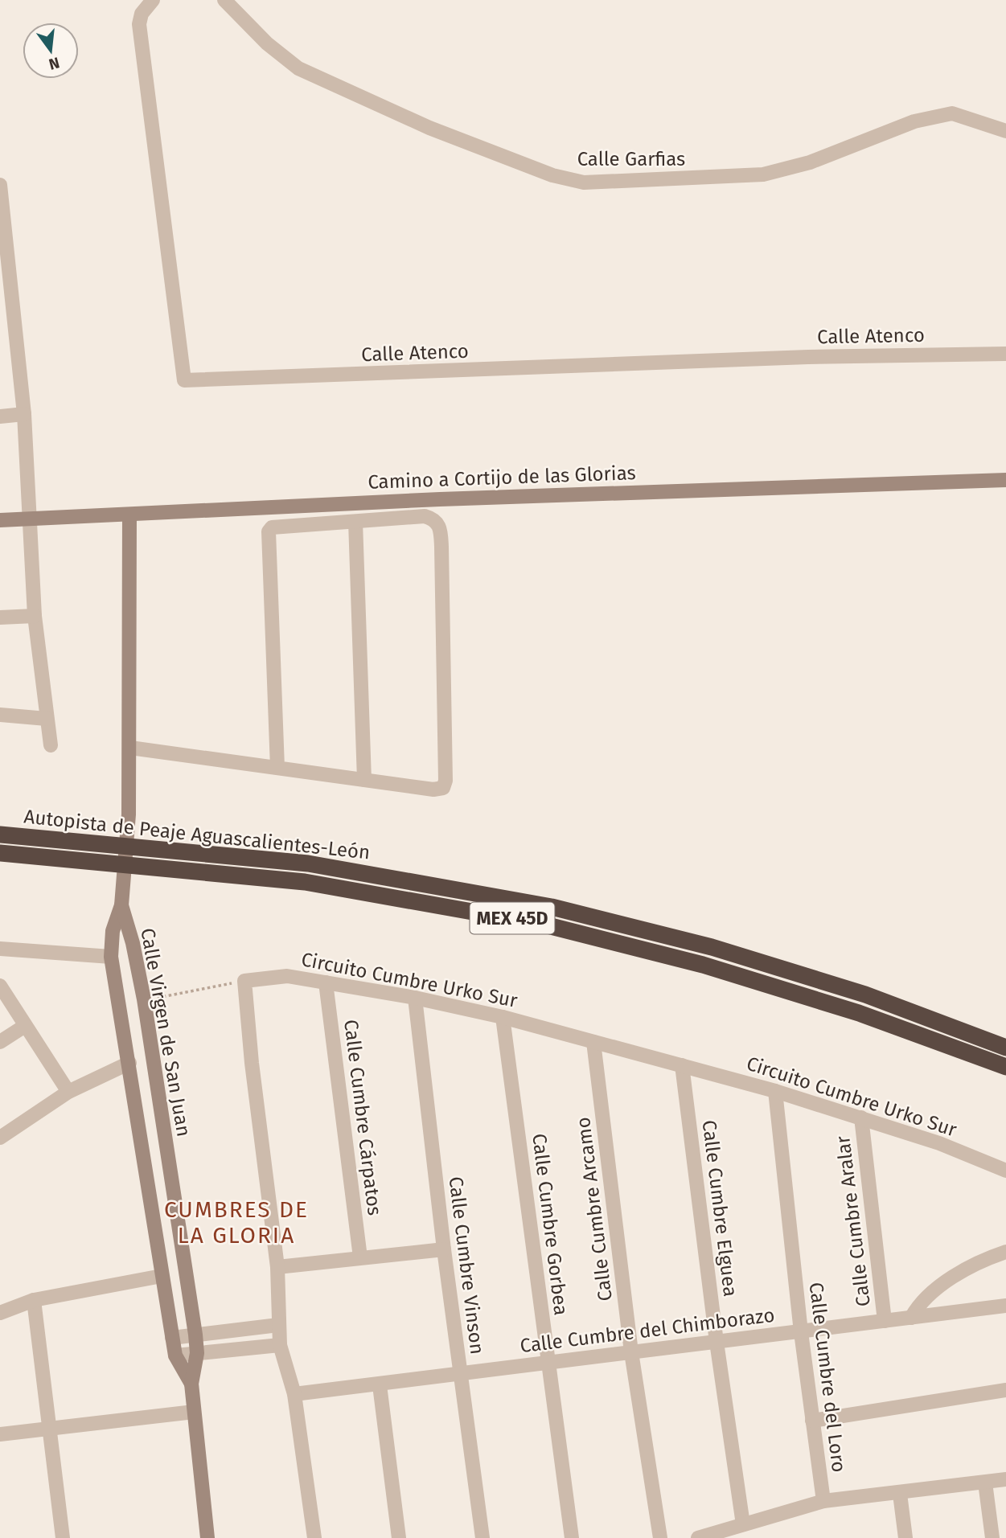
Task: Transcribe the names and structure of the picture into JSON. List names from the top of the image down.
{
  "streets": {
    "highway": ["Autopista de Peaje Aguascalientes-León", "MEX 45D"],
    "street": [
      "Calle Garfias",
      "Calle Atenco",
      "Camino a Cortijo de las Glorias",
      "Circuito Cumbre Urko Sur",
      "Calle Virgen de San Juan",
      "Calle Cumbre Cárpatos",
      "Calle Cumbre Elguea",
      "Calle Cumbre Arcamo",
      "Calle Cumbre Aralar",
      "Calle Cumbre Gorbea",
      "Calle Cumbre Vinson",
      "Calle Cumbre del Chimborazo",
      "Calle Cumbre del Loro"
    ]
  },
  "crossings": [
    ["Circuito Cumbre Urko Sur", "Calle Cumbre Cárpatos"],
    ["Circuito Cumbre Urko Sur", "Calle Cumbre Elguea"],
    ["Circuito Cumbre Urko Sur", "Calle Cumbre Arcamo"],
    ["Circuito Cumbre Urko Sur", "Calle Cumbre Aralar"],
    ["Circuito Cumbre Urko Sur", "Calle Cumbre Gorbea"],
    ["Circuito Cumbre Urko Sur", "Calle Cumbre Vinson"],
    ["Circuito Cumbre Urko Sur", "Calle Cumbre del Loro"],
    ["Calle Cumbre Elguea", "Calle Cumbre del Chimborazo"],
    ["Calle Cumbre Arcamo", "Calle Cumbre del Chimborazo"],
    ["Calle Cumbre Aralar", "Calle Cumbre del Chimborazo"],
    ["Calle Cumbre Gorbea", "Calle Cumbre del Chimborazo"],
    ["Calle Cumbre Vinson", "Calle Cumbre del Chimborazo"],
    ["Calle Cumbre del Chimborazo", "Calle Cumbre del Loro"]
  ],
  "districts": ["CUMBRES DE LA GLORIA"],
  "north": "bottom"
}
